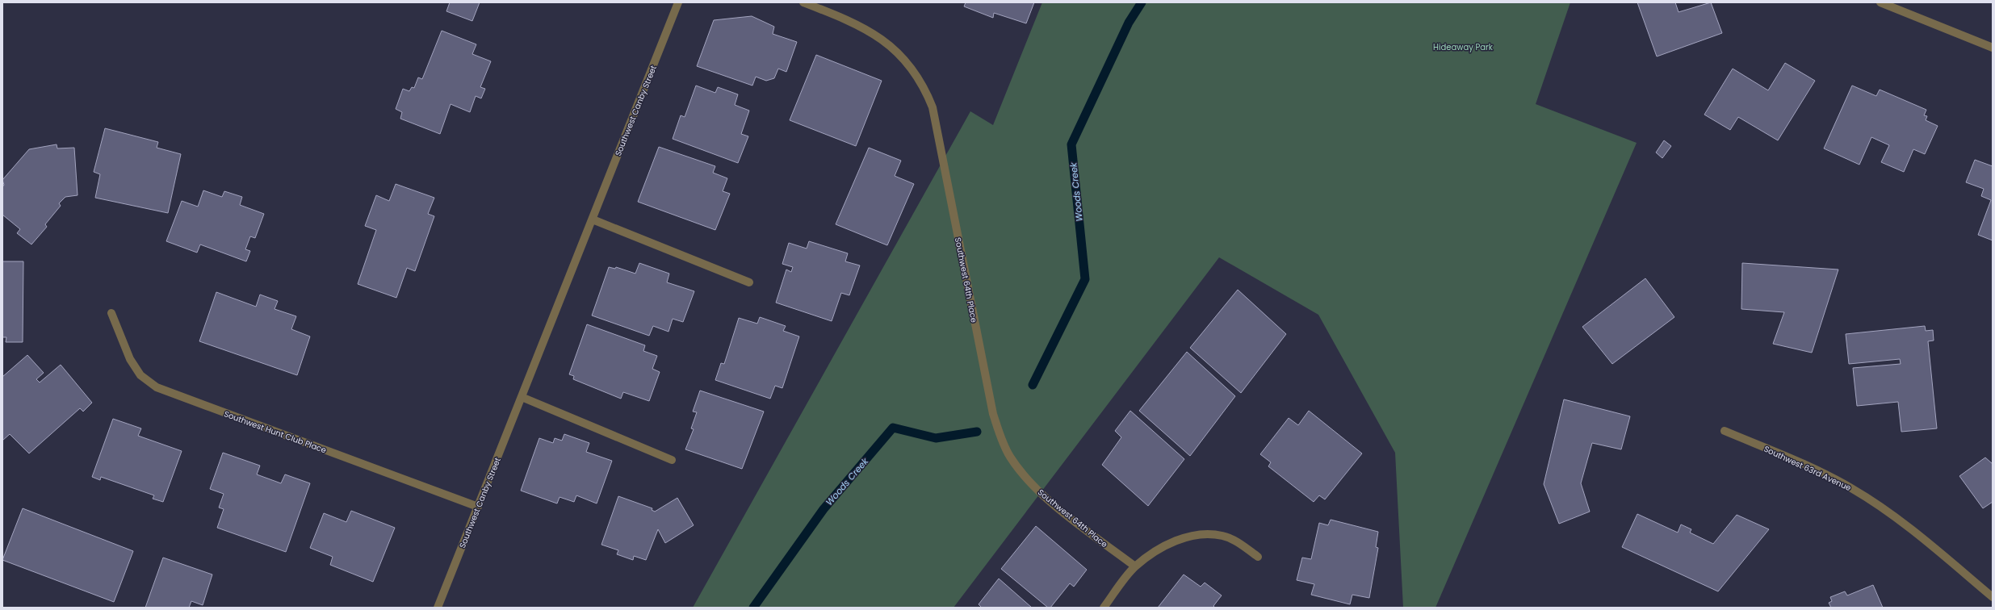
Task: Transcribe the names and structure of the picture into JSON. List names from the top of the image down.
{
  "streets": {
    "street": [
      "Southwest Canby Street",
      "Southwest 64th Place",
      "Southwest Hunt Club Place",
      "Southwest 63rd Avenue"
    ]
  },
  "crossings": [
    ["Southwest Canby Street", "Southwest Hunt Club Place"]
  ],
  "water": ["Woods Creek"],
  "parks": ["Hideaway Park"]
}
